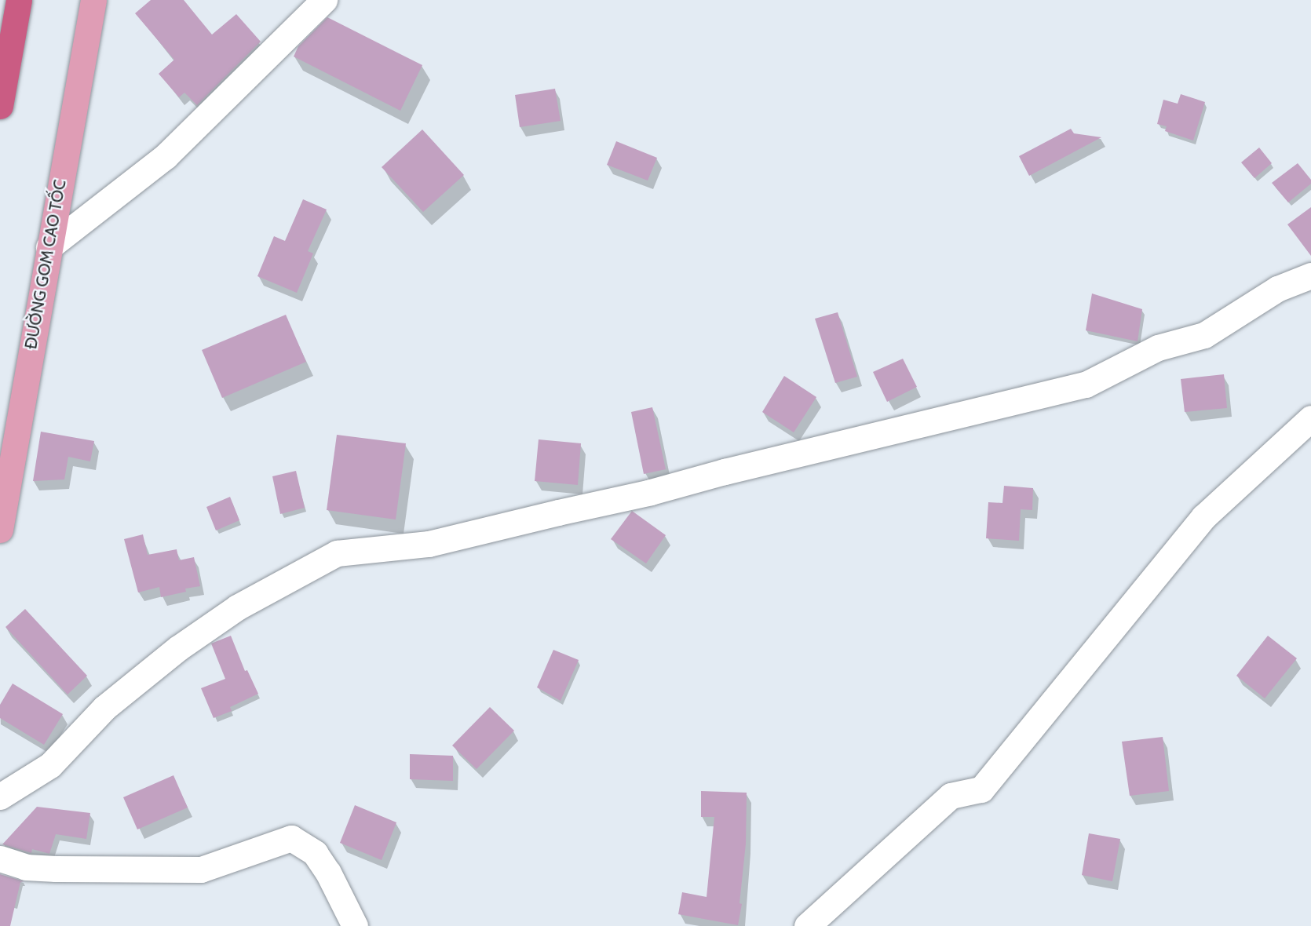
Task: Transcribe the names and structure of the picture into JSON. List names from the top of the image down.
{
  "streets": {
    "main road": ["ĐƯỜNG GOM CAO TỐC"]
  }
}
